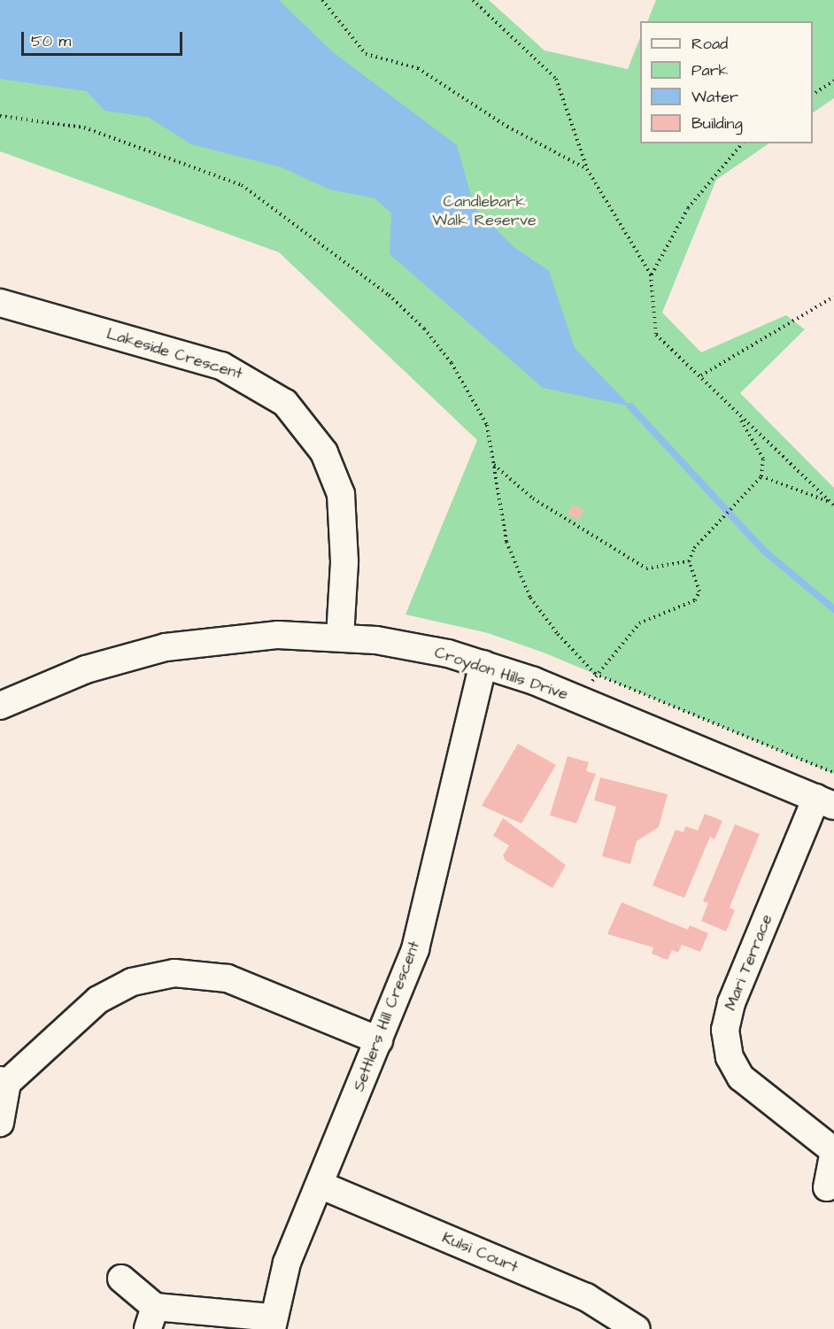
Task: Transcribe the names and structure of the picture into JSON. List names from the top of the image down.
{
  "streets": {
    "street": [
      "Lakeside Crescent",
      "Croydon Hills Drive",
      "Mari Terrace",
      "Settlers Hill Crescent",
      "Kulsi Court"
    ]
  },
  "crossings": [
    ["Lakeside Crescent", "Croydon Hills Drive"],
    ["Croydon Hills Drive", "Mari Terrace"],
    ["Croydon Hills Drive", "Settlers Hill Crescent"],
    ["Settlers Hill Crescent", "Kulsi Court"]
  ],
  "parks": ["Candlebark Walk Reserve"],
  "legend": [
    "Road",
    "Park",
    "Water",
    "Building"
  ],
  "scale_bar": "50 m"
}
